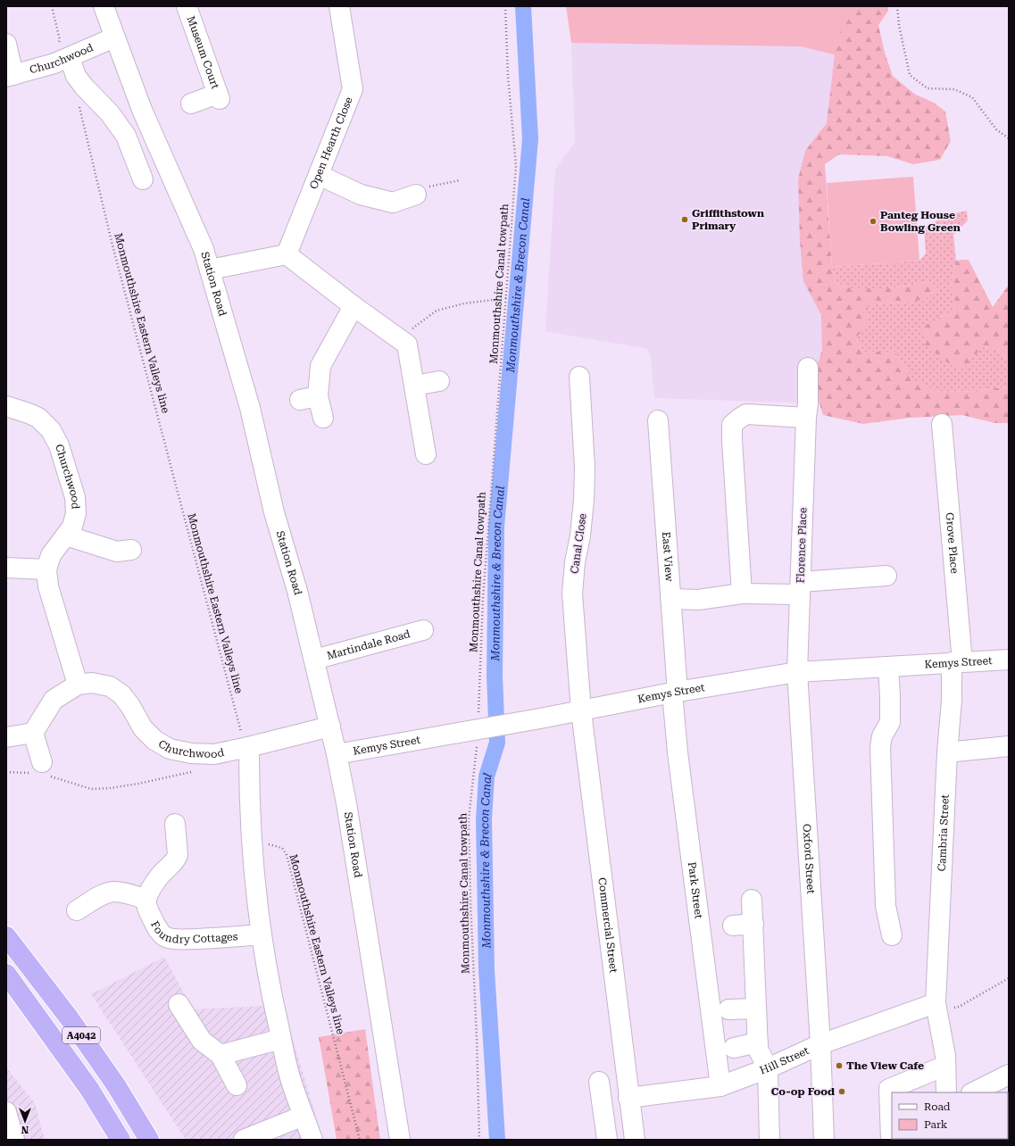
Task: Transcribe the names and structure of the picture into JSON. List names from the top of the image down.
{
  "streets": {
    "highway": ["A4042"],
    "street": [
      "Museum Court",
      "Churchwood",
      "Open Hearth Close",
      "Station Road",
      "Canal Close",
      "Grove Place",
      "Florence Place",
      "East View",
      "Martindale Road",
      "Kemys Street",
      "Cambria Street",
      "Oxford Street",
      "Park Street",
      "Commercial Street",
      "Foundry Cottages",
      "Hill Street"
    ],
    "path": ["Monmouthshire Canal towpath", "Monmouthshire Eastern Valleys line"]
  },
  "crossings": [
    ["Churchwood", "Station Road"],
    ["Churchwood", "Monmouthshire Eastern Valleys line"],
    ["Station Road", "Martindale Road"],
    ["Station Road", "Kemys Street"],
    ["Monmouthshire Canal towpath", "Kemys Street"],
    ["Canal Close", "Kemys Street"],
    ["Canal Close", "Commercial Street"],
    ["Grove Place", "Kemys Street"],
    ["Grove Place", "Cambria Street"],
    ["Florence Place", "Kemys Street"],
    ["Florence Place", "Oxford Street"],
    ["East View", "Kemys Street"],
    ["East View", "Park Street"],
    ["Kemys Street", "Cambria Street"],
    ["Kemys Street", "Oxford Street"],
    ["Kemys Street", "Park Street"],
    ["Kemys Street", "Commercial Street"],
    ["Cambria Street", "Hill Street"],
    ["Oxford Street", "Hill Street"],
    ["Park Street", "Hill Street"],
    ["Commercial Street", "Hill Street"]
  ],
  "water": ["Monmouthshire & Brecon Canal"],
  "places": [
    "Griffithstown Primary",
    "Panteg House Bowling Green",
    "The View Cafe",
    "Co-op Food"
  ],
  "legend": ["Road", "Park"],
  "north": "bottom"
}
